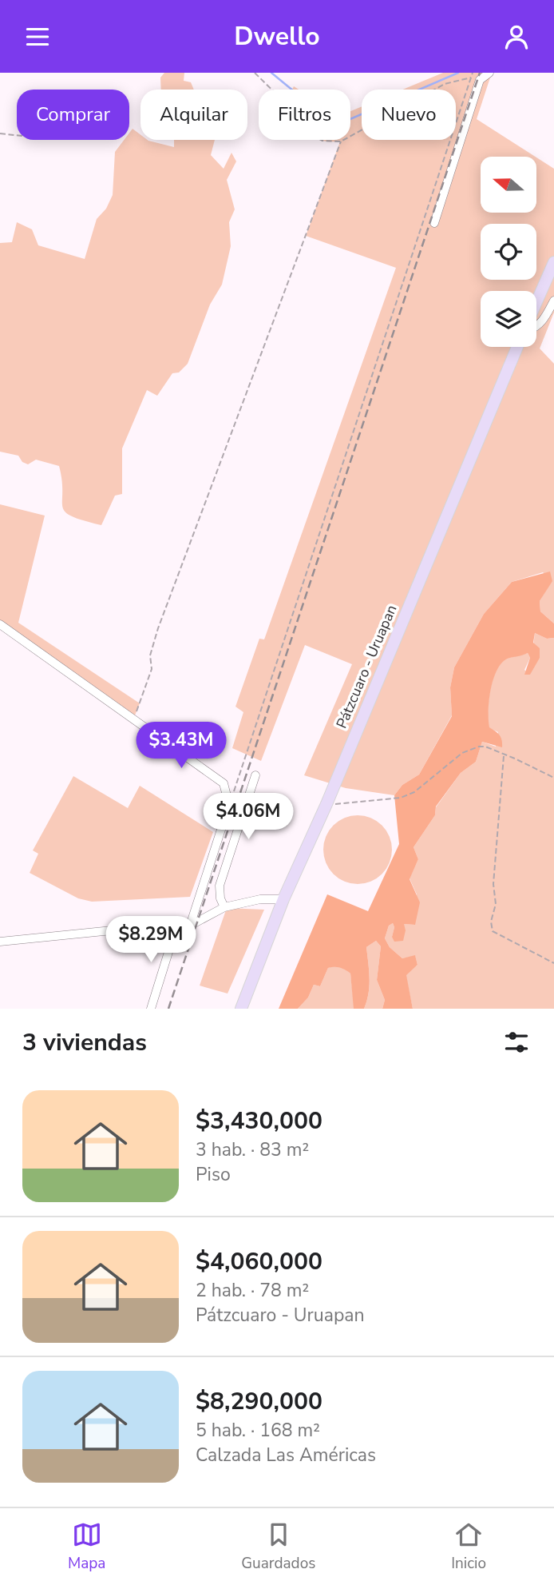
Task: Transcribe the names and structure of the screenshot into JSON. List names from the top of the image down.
{
  "streets": {
    "main road": ["Pátzcuaro - Uruapan"]
  },
  "north": "left",
  "page": {
    "header": "Dwello",
    "chip": [
      "Comprar",
      "Alquilar",
      "Filtros",
      "Nuevo"
    ],
    "price": ["$3.43M", "$4.06M", "$8.29M"],
    "heading": "3 viviendas",
    "list": [
      {
        "name": "$3,430,000",
        "note": "3 hab. · 83 m² · Piso"
      },
      {
        "name": "$4,060,000",
        "note": "2 hab. · 78 m² · Pátzcuaro - Uruapan"
      },
      {
        "name": "$8,290,000",
        "note": "5 hab. · 168 m² · Calzada Las Américas"
      }
    ],
    "tabs": ["Mapa", "Guardados", "Inicio"]
  }
}
